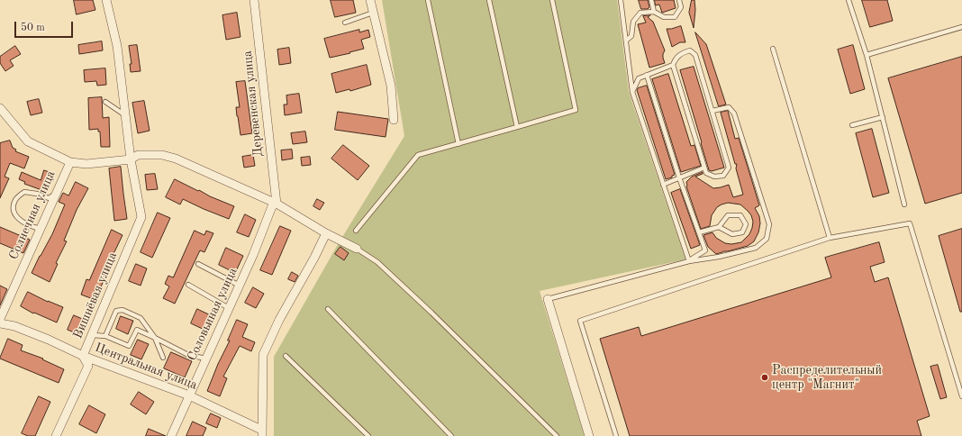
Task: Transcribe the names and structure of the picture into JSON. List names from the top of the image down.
{
  "streets": {
    "street": [
      "Деревенская улица",
      "Солнечная улица",
      "Вишнёвая улица",
      "Соловьиная улица",
      "Центральная улица"
    ]
  },
  "crossings": [
    ["Деревенская улица", "Соловьиная улица"],
    ["Вишнёвая улица", "Центральная улица"],
    ["Соловьиная улица", "Центральная улица"]
  ],
  "places": ["Распределительный центр \"Магнит\""],
  "scale_bar": "50 m"
}
